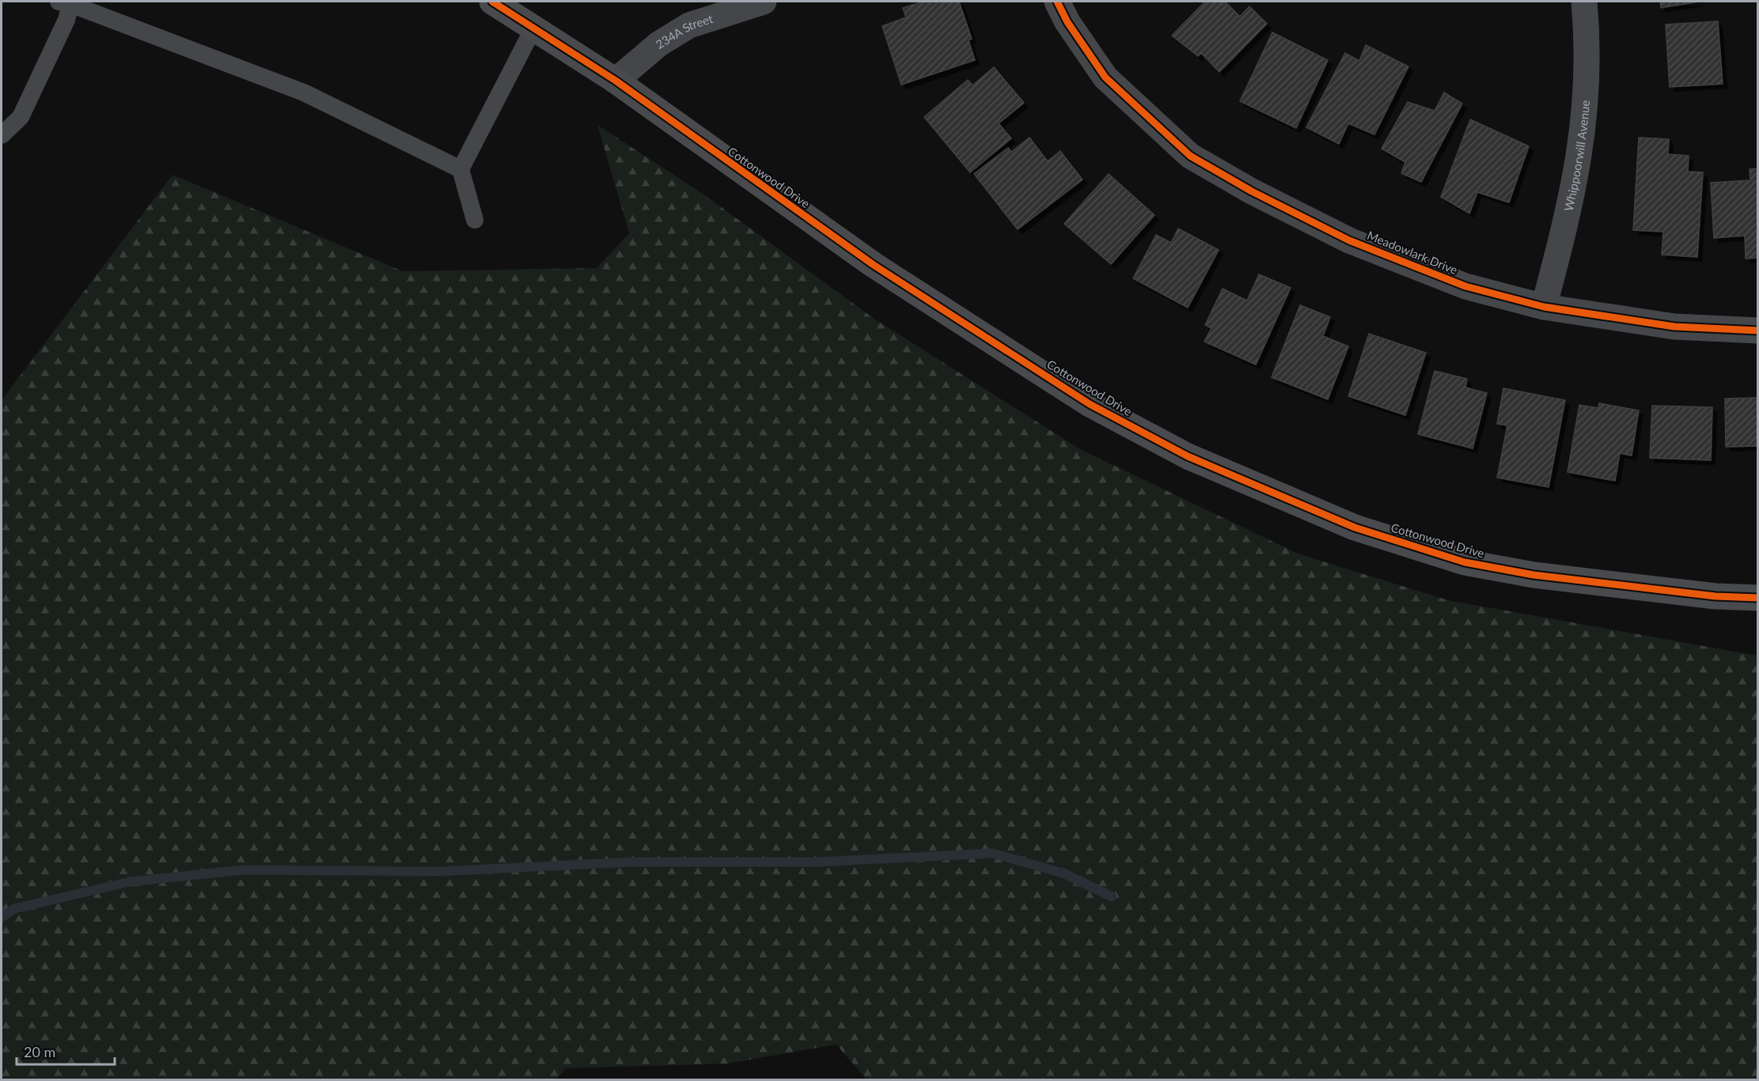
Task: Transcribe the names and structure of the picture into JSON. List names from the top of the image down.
{
  "streets": {
    "street": [
      "234A Street",
      "Whippoorwill Avenue",
      "Cottonwood Drive",
      "Meadowlark Drive"
    ]
  },
  "crossings": [
    ["234A Street", "Cottonwood Drive"],
    ["Whippoorwill Avenue", "Meadowlark Drive"]
  ],
  "scale_bar": "20 m"
}
